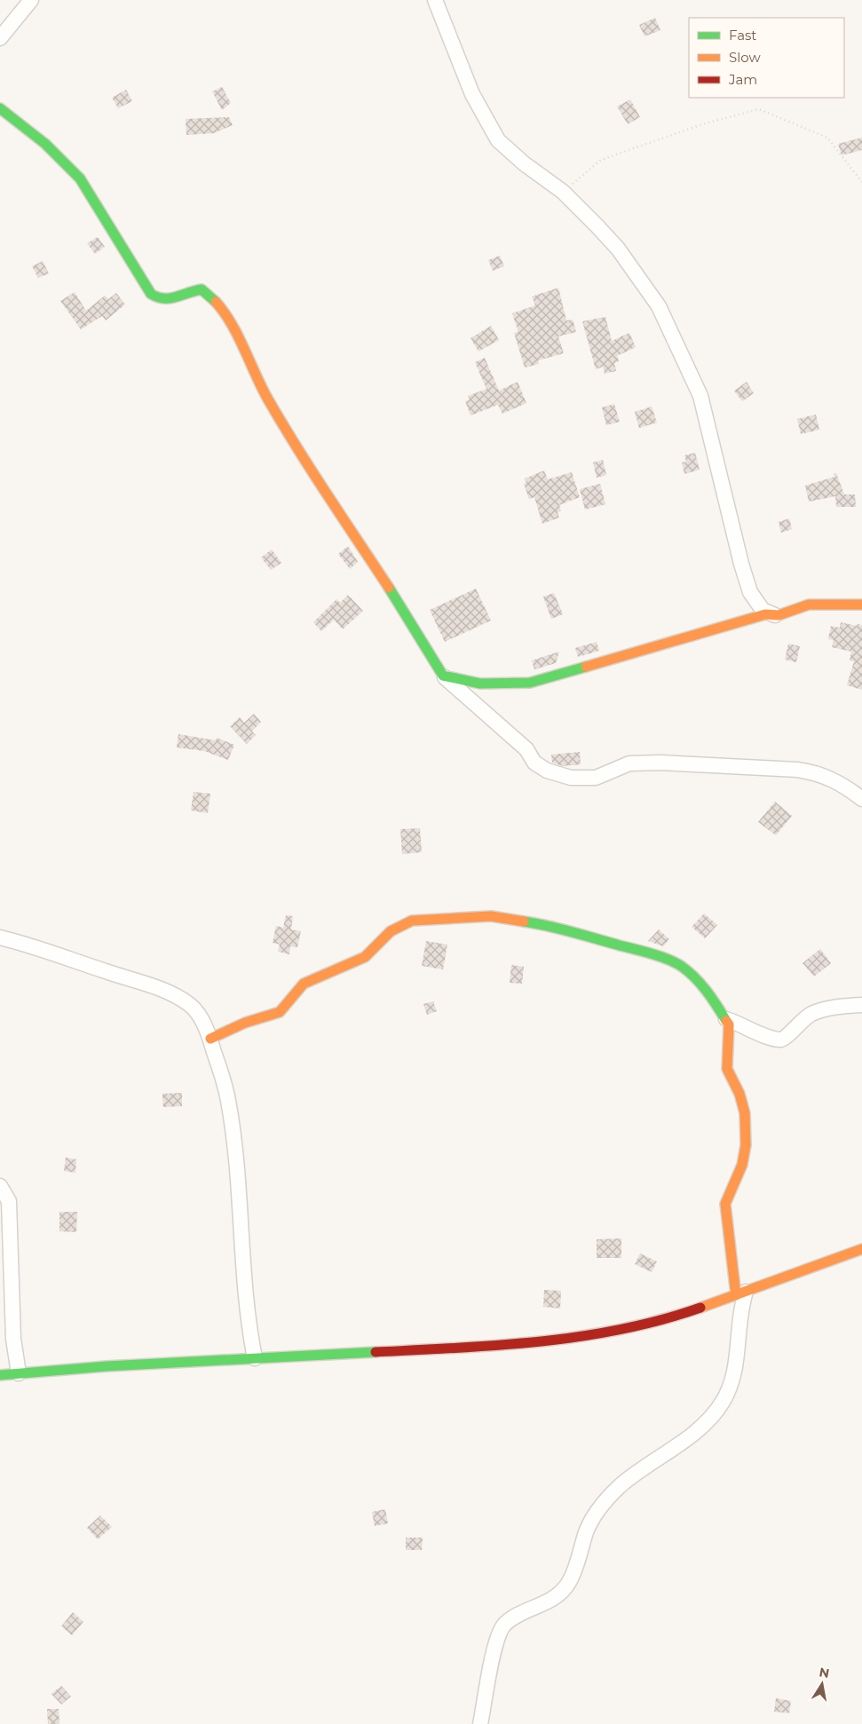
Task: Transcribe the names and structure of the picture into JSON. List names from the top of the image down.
{
  "legend": ["Fast", "Slow", "Jam"],
  "north": "top"
}
